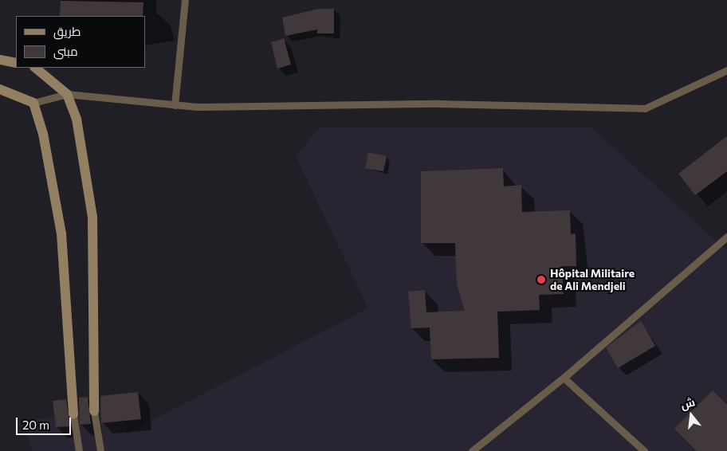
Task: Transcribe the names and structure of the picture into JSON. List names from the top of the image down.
{
  "places": ["Hôpital Militaire de Ali Mendjeli"],
  "legend": ["طريق", "مبنى"],
  "scale_bar": "20 m",
  "north": "top"
}
